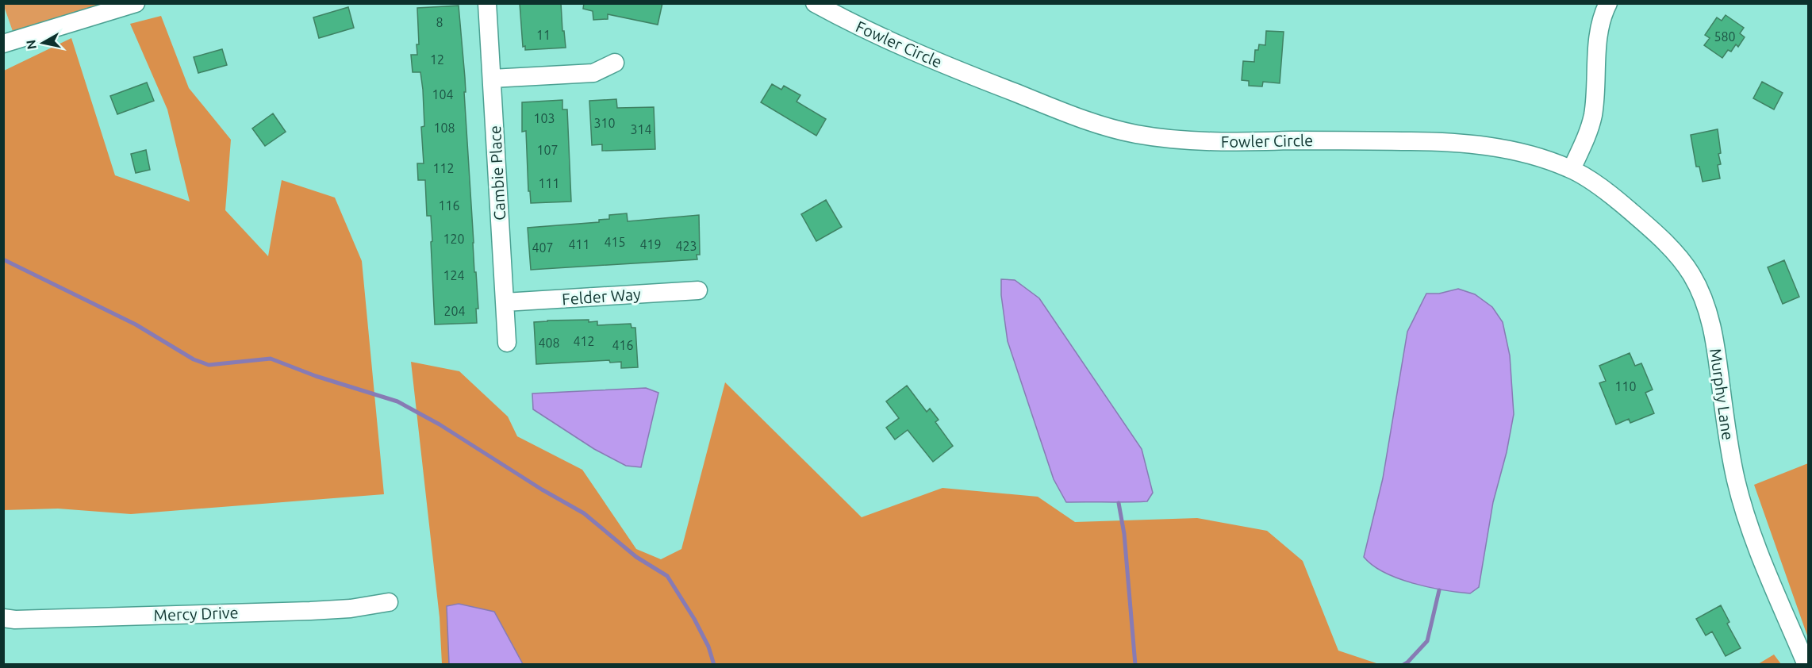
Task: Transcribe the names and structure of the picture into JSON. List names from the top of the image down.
{
  "streets": {
    "street": [
      "Fowler Circle",
      "Cambie Place",
      "Felder Way",
      "Murphy Lane",
      "Mercy Drive"
    ]
  },
  "crossings": [
    ["Fowler Circle", "Murphy Lane"],
    ["Cambie Place", "Felder Way"]
  ],
  "house_numbers": [
    "8",
    "11",
    "580",
    "12",
    "104",
    "103",
    "310",
    "108",
    "314",
    "107",
    "112",
    "111",
    "116",
    "120",
    "415",
    "411",
    "419",
    "423",
    "407",
    "124",
    "204",
    "412",
    "408",
    "416",
    "110"
  ],
  "north": "left"
}
